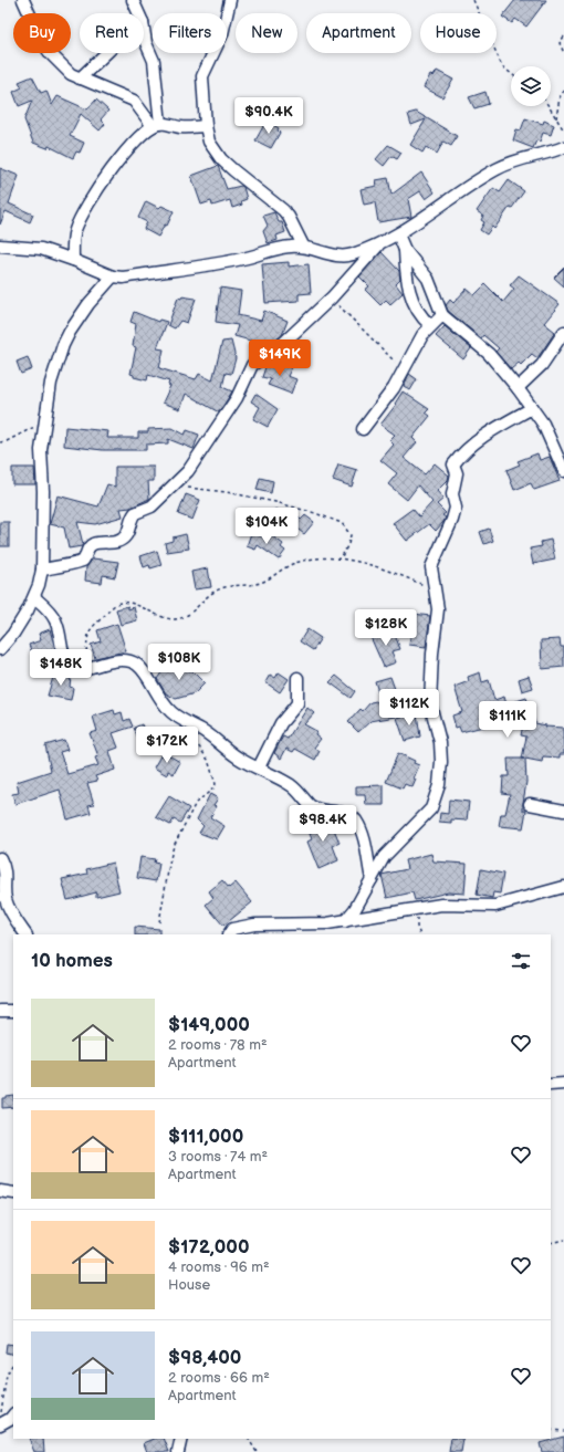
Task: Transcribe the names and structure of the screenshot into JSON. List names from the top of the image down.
{
  "page": {
    "chip": [
      "Buy",
      "Rent",
      "Filters",
      "New",
      "Apartment",
      "House"
    ],
    "price": [
      "$90.4K",
      "$149K",
      "$104K",
      "$128K",
      "$108K",
      "$148K",
      "$112K",
      "$111K",
      "$172K",
      "$98.4K"
    ],
    "heading": "10 homes",
    "list": [
      {
        "name": "$149,000",
        "note": "2 rooms · 78 m² · Apartment"
      },
      {
        "name": "$111,000",
        "note": "3 rooms · 74 m² · Apartment"
      },
      {
        "name": "$172,000",
        "note": "4 rooms · 96 m² · House"
      },
      {
        "name": "$98,400",
        "note": "2 rooms · 66 m² · Apartment"
      }
    ]
  }
}
